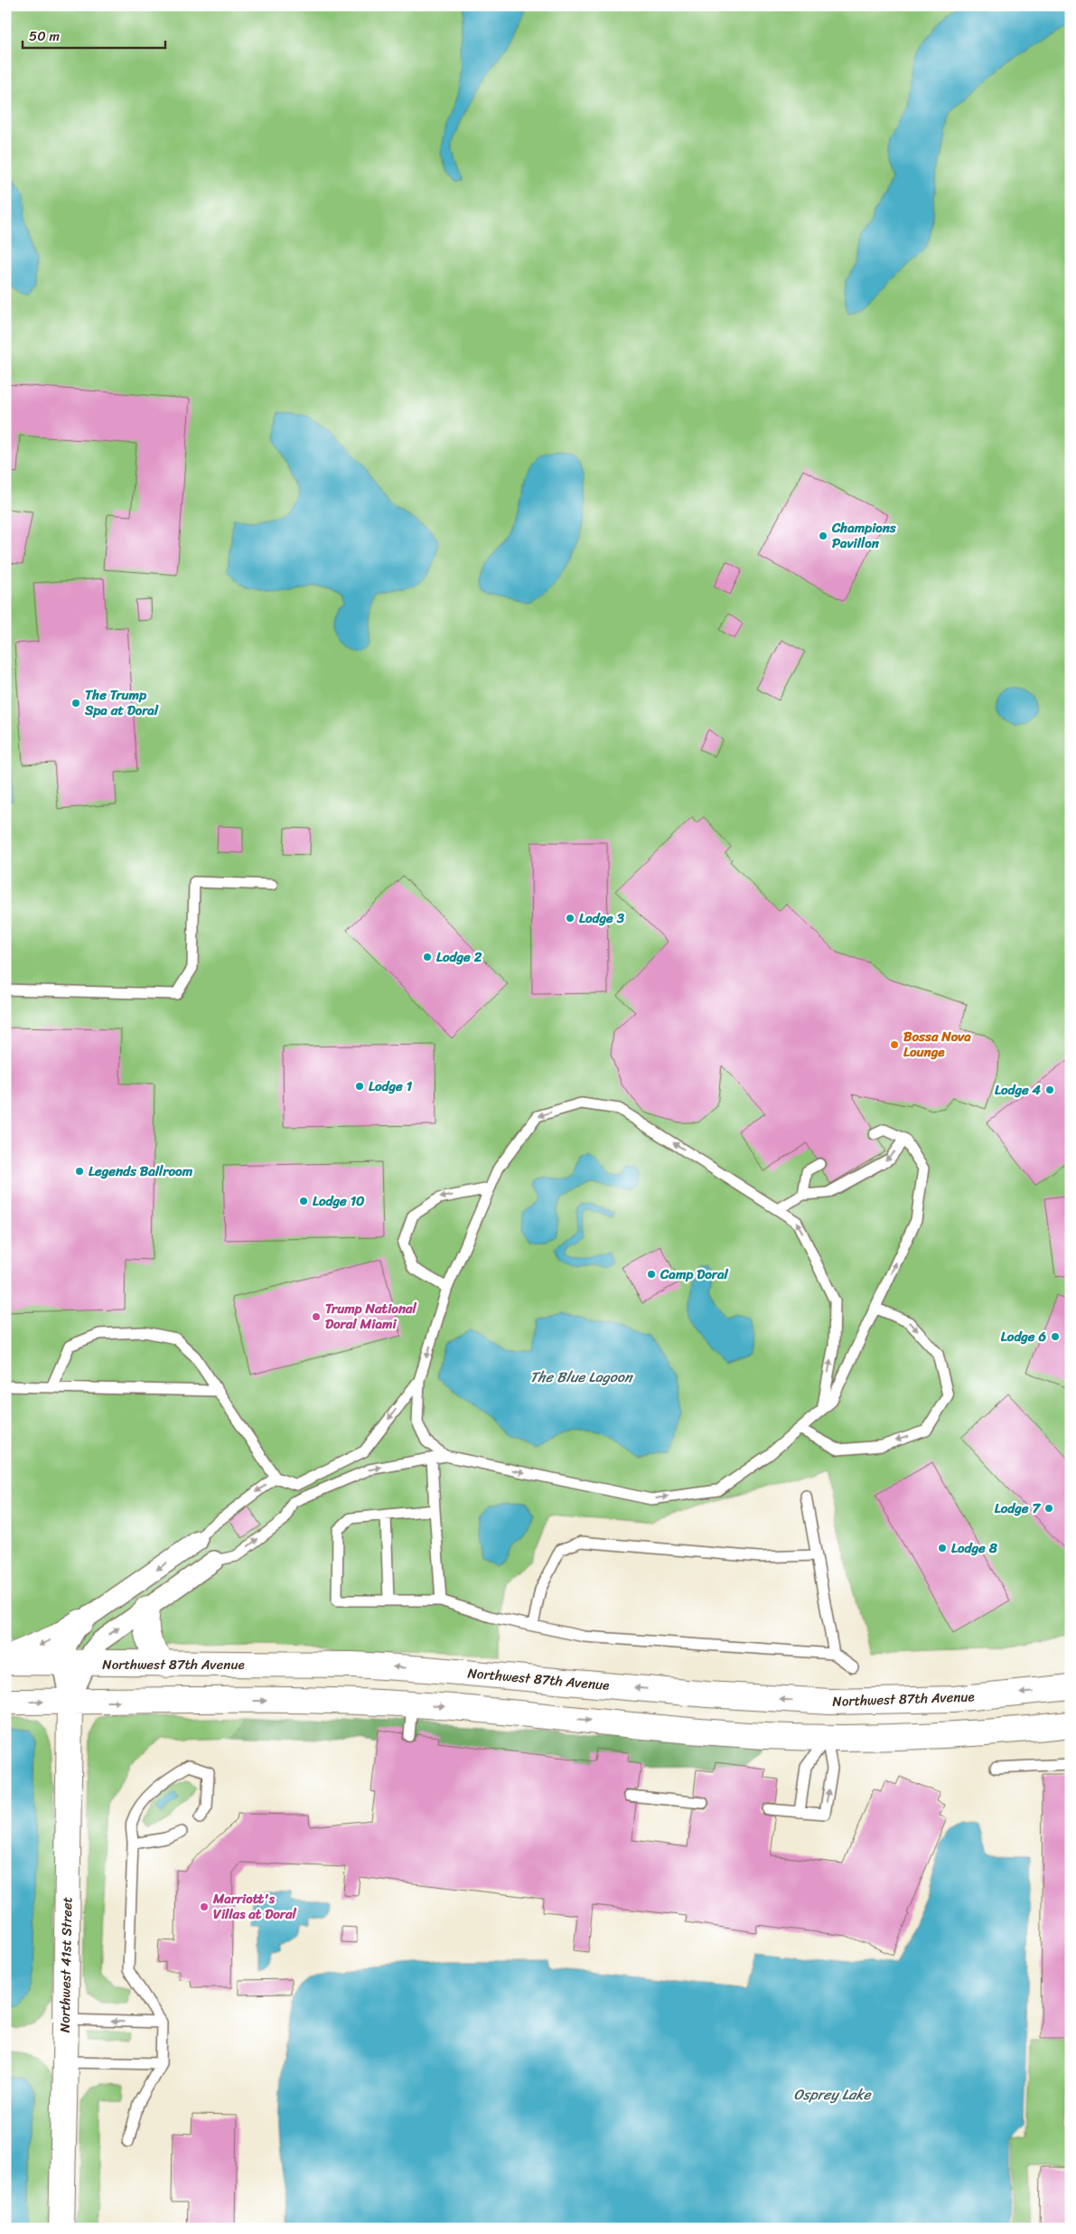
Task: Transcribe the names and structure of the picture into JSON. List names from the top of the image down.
{
  "streets": {
    "main road": ["Northwest 87th Avenue", "Northwest 41st Street"]
  },
  "crossings": [
    ["Northwest 87th Avenue", "Northwest 41st Street"]
  ],
  "water": ["The Blue Lagoon", "Osprey Lake"],
  "places": [
    "Champions Pavillon",
    "The Trump Spa at Doral",
    "Lodge 3",
    "Lodge 2",
    "Bossa Nova Lounge",
    "Lodge 1",
    "Lodge 4",
    "Legends Ballroom",
    "Lodge 10",
    "Camp Doral",
    "Trump National Doral Miami",
    "Lodge 6",
    "Lodge 7",
    "Lodge 8",
    "Marriott's Villas at Doral"
  ],
  "scale_bar": "50 m"
}
